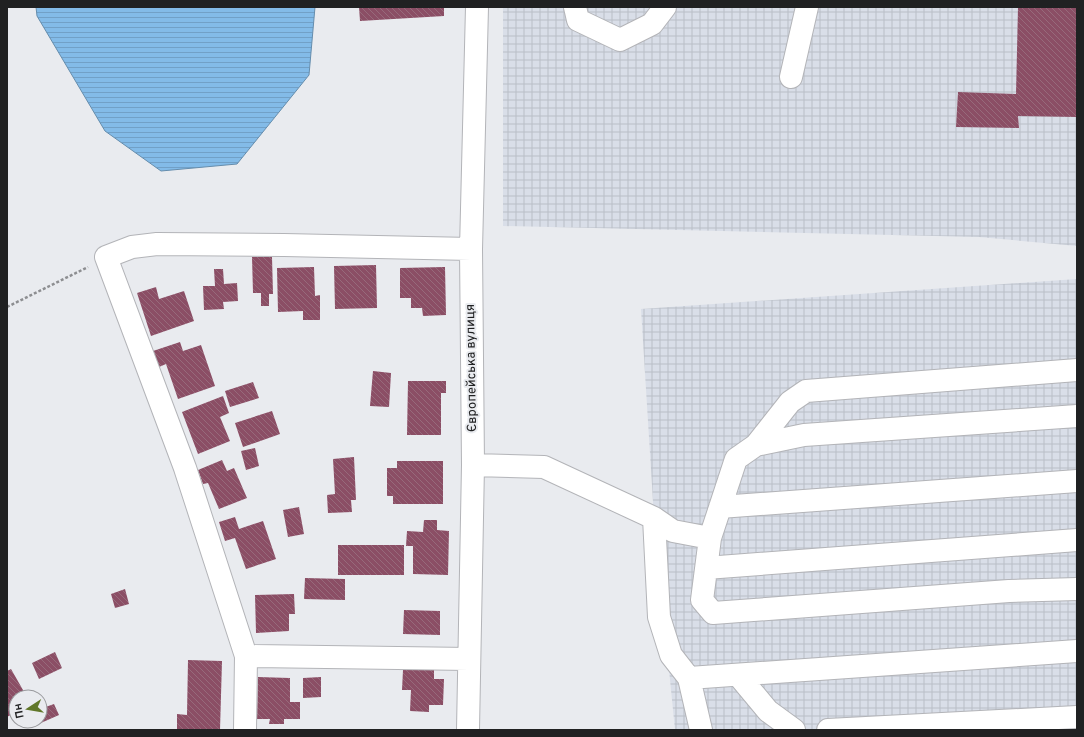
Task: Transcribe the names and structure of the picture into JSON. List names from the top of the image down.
{
  "streets": {
    "street": ["Європейська вулиця"]
  },
  "north": "left"
}
